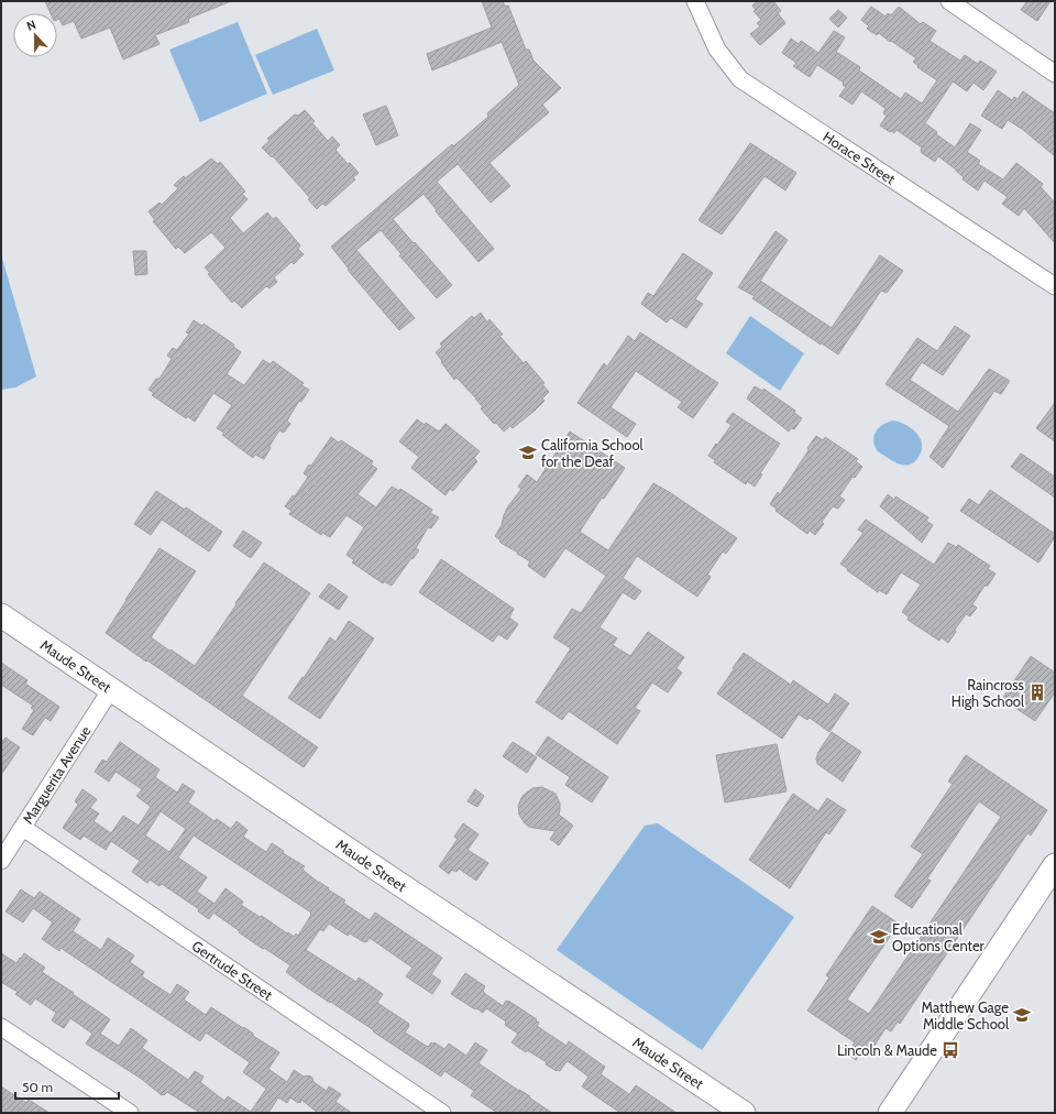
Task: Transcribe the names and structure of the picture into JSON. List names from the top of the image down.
{
  "streets": {
    "street": [
      "Horace Street",
      "Maude Street",
      "Marguerita Avenue",
      "Gertrude Street"
    ]
  },
  "crossings": [
    ["Maude Street", "Marguerita Avenue"],
    ["Marguerita Avenue", "Gertrude Street"]
  ],
  "places": {
    "school or university": ["California School for the Deaf", "Educational Options Center", "Matthew Gage Middle School"],
    "building": ["Raincross High School"],
    "bus stop": ["Lincoln & Maude"]
  },
  "scale_bar": "50 m",
  "north": "top"
}
